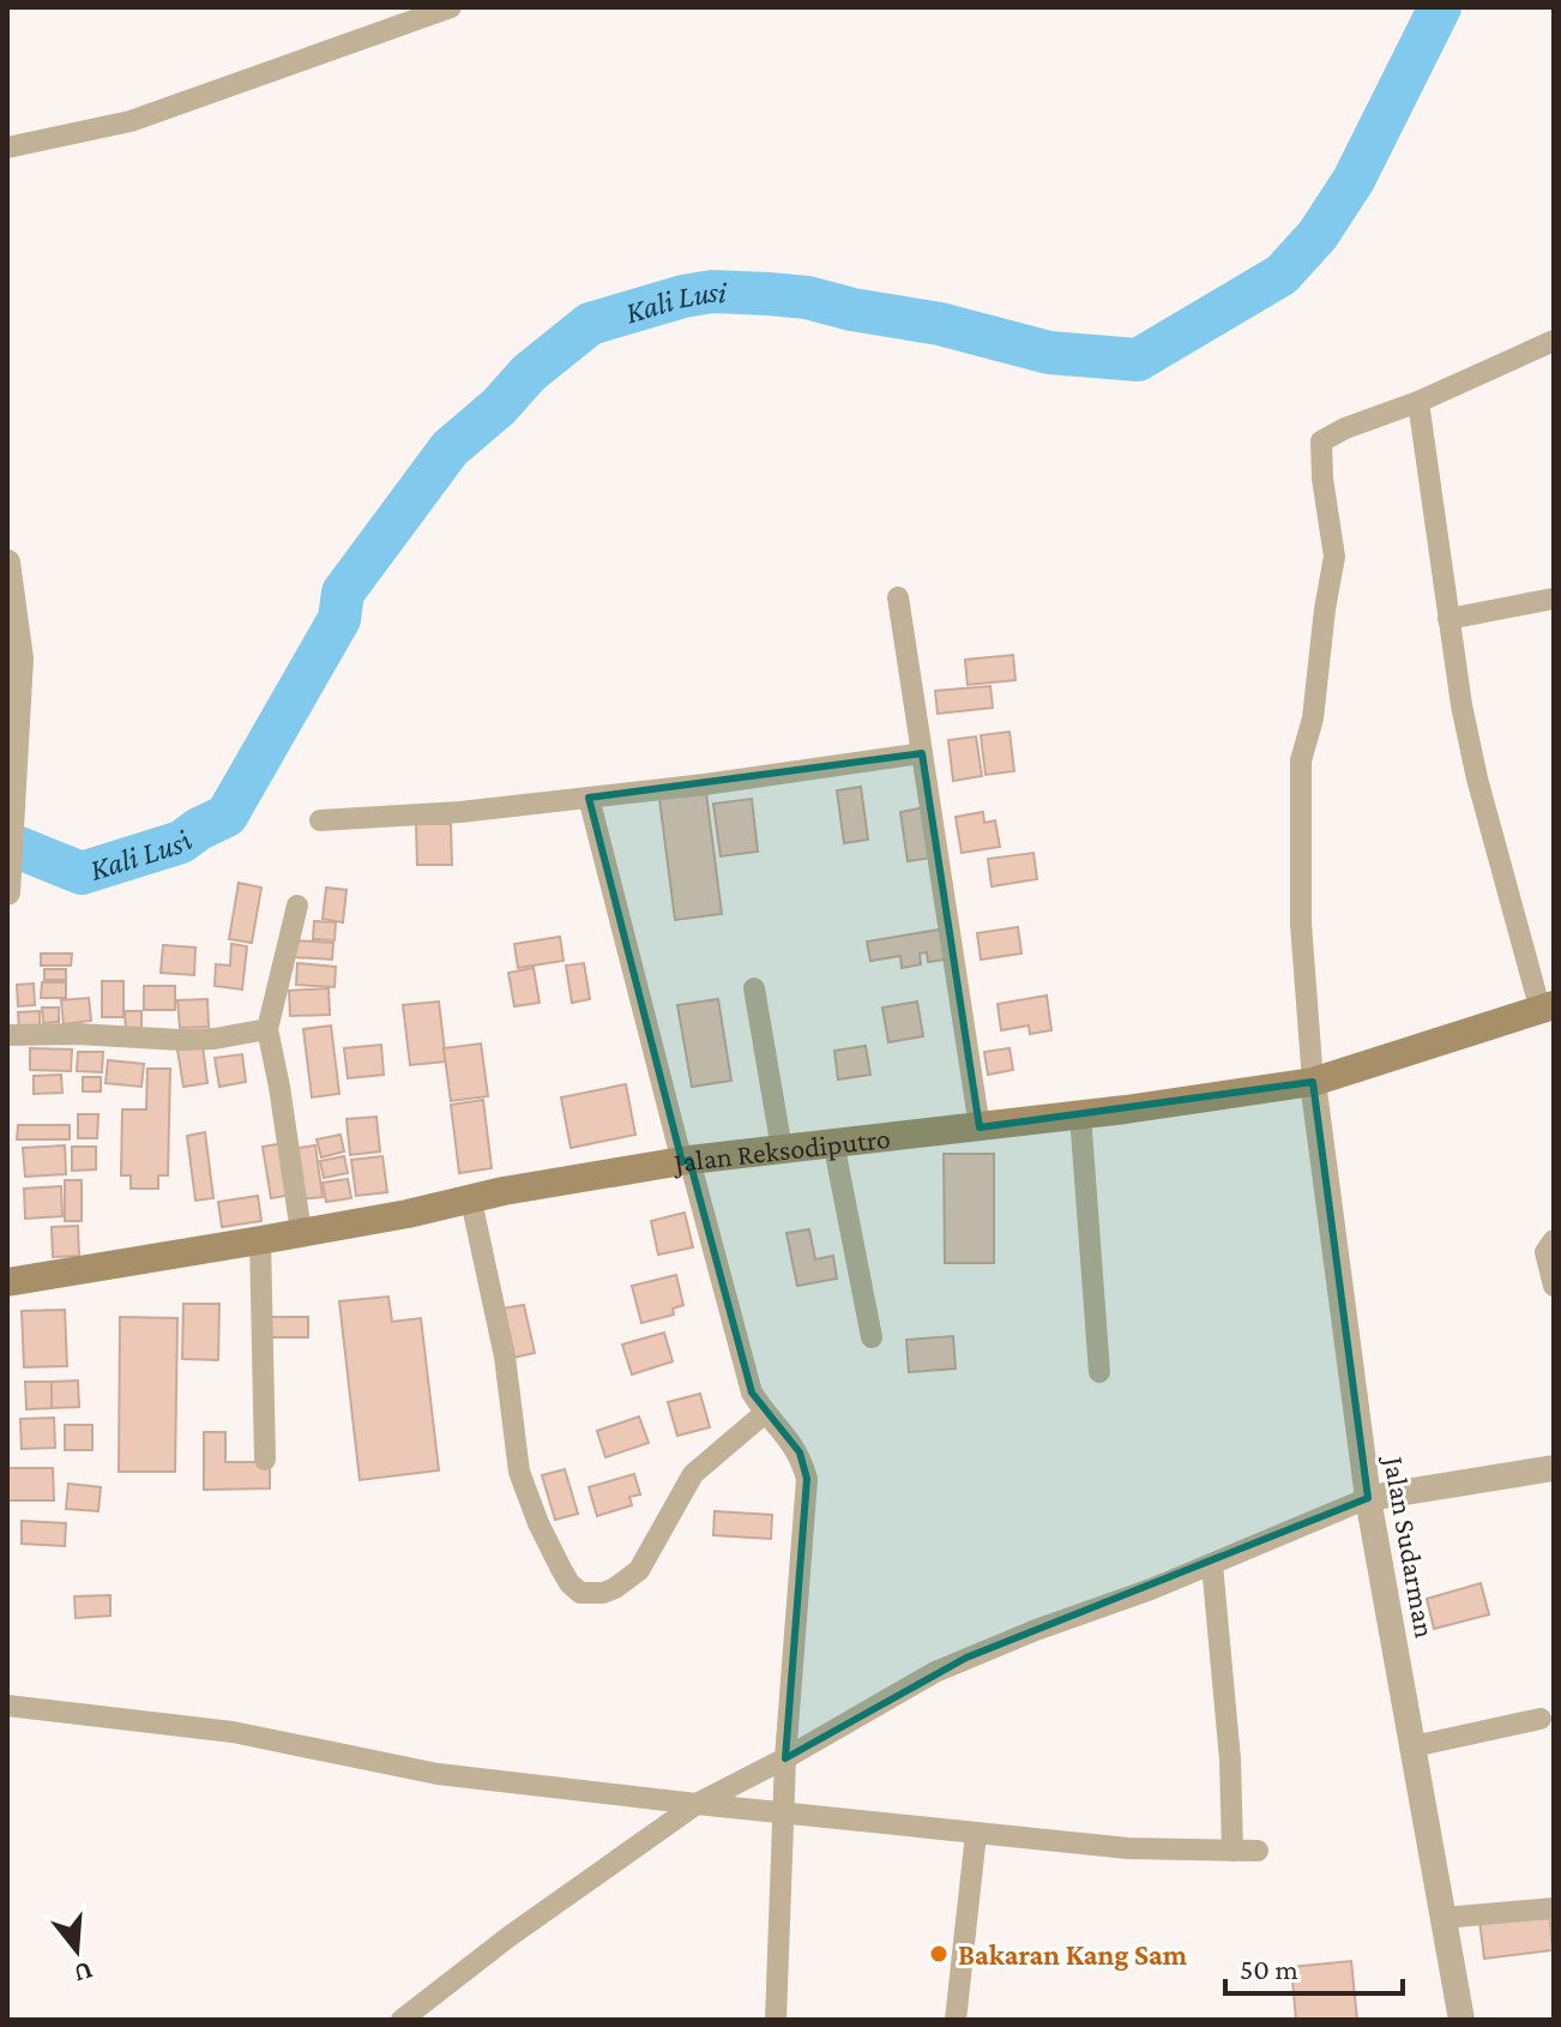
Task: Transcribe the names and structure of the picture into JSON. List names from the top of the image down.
{
  "streets": {
    "main road": ["Jalan Reksodiputro"],
    "street": ["Jalan Sudarman"]
  },
  "crossings": [
    ["Jalan Reksodiputro", "Jalan Sudarman"]
  ],
  "water": ["Kali Lusi"],
  "places": ["Bakaran Kang Sam"],
  "scale_bar": "50 m",
  "north": "bottom"
}
